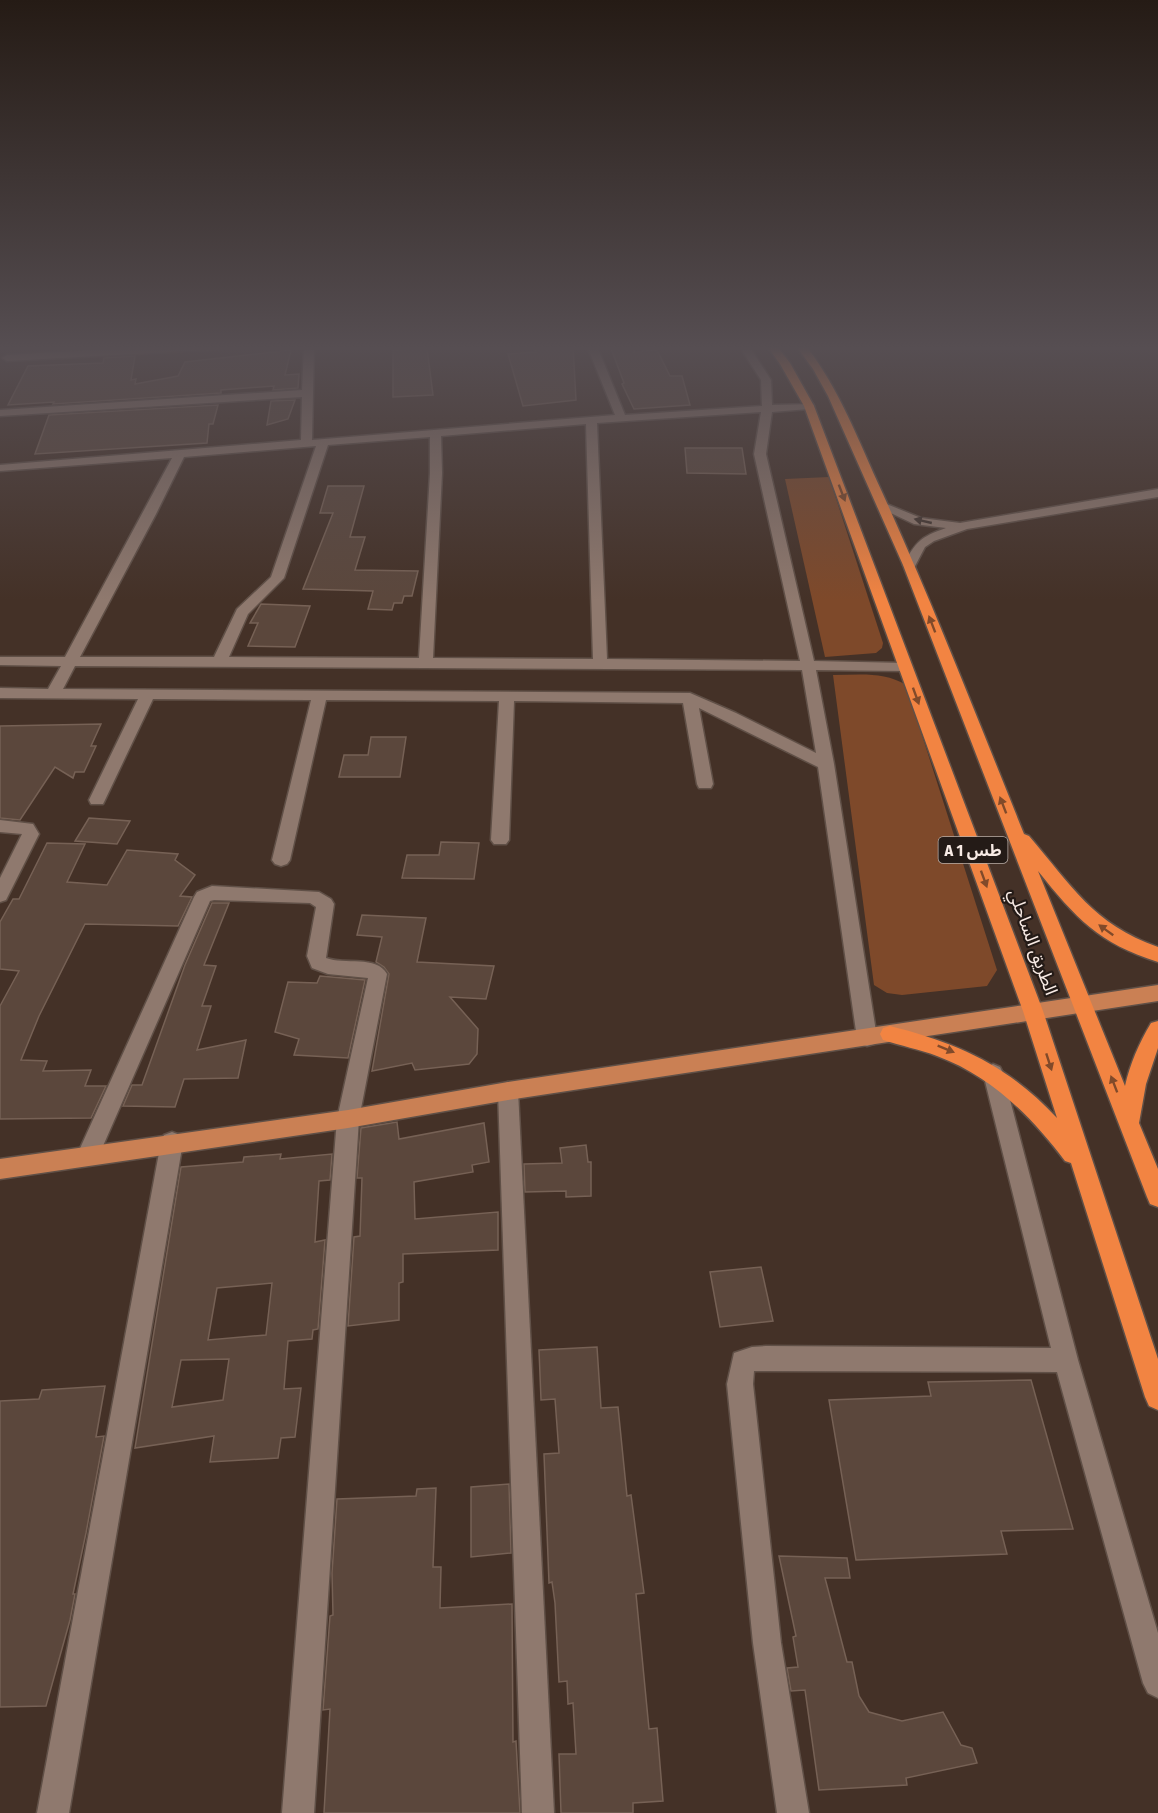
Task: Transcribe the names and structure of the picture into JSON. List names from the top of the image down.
{
  "streets": {
    "highway": ["A 1 طس", "الطريق الساحلي"]
  }
}
